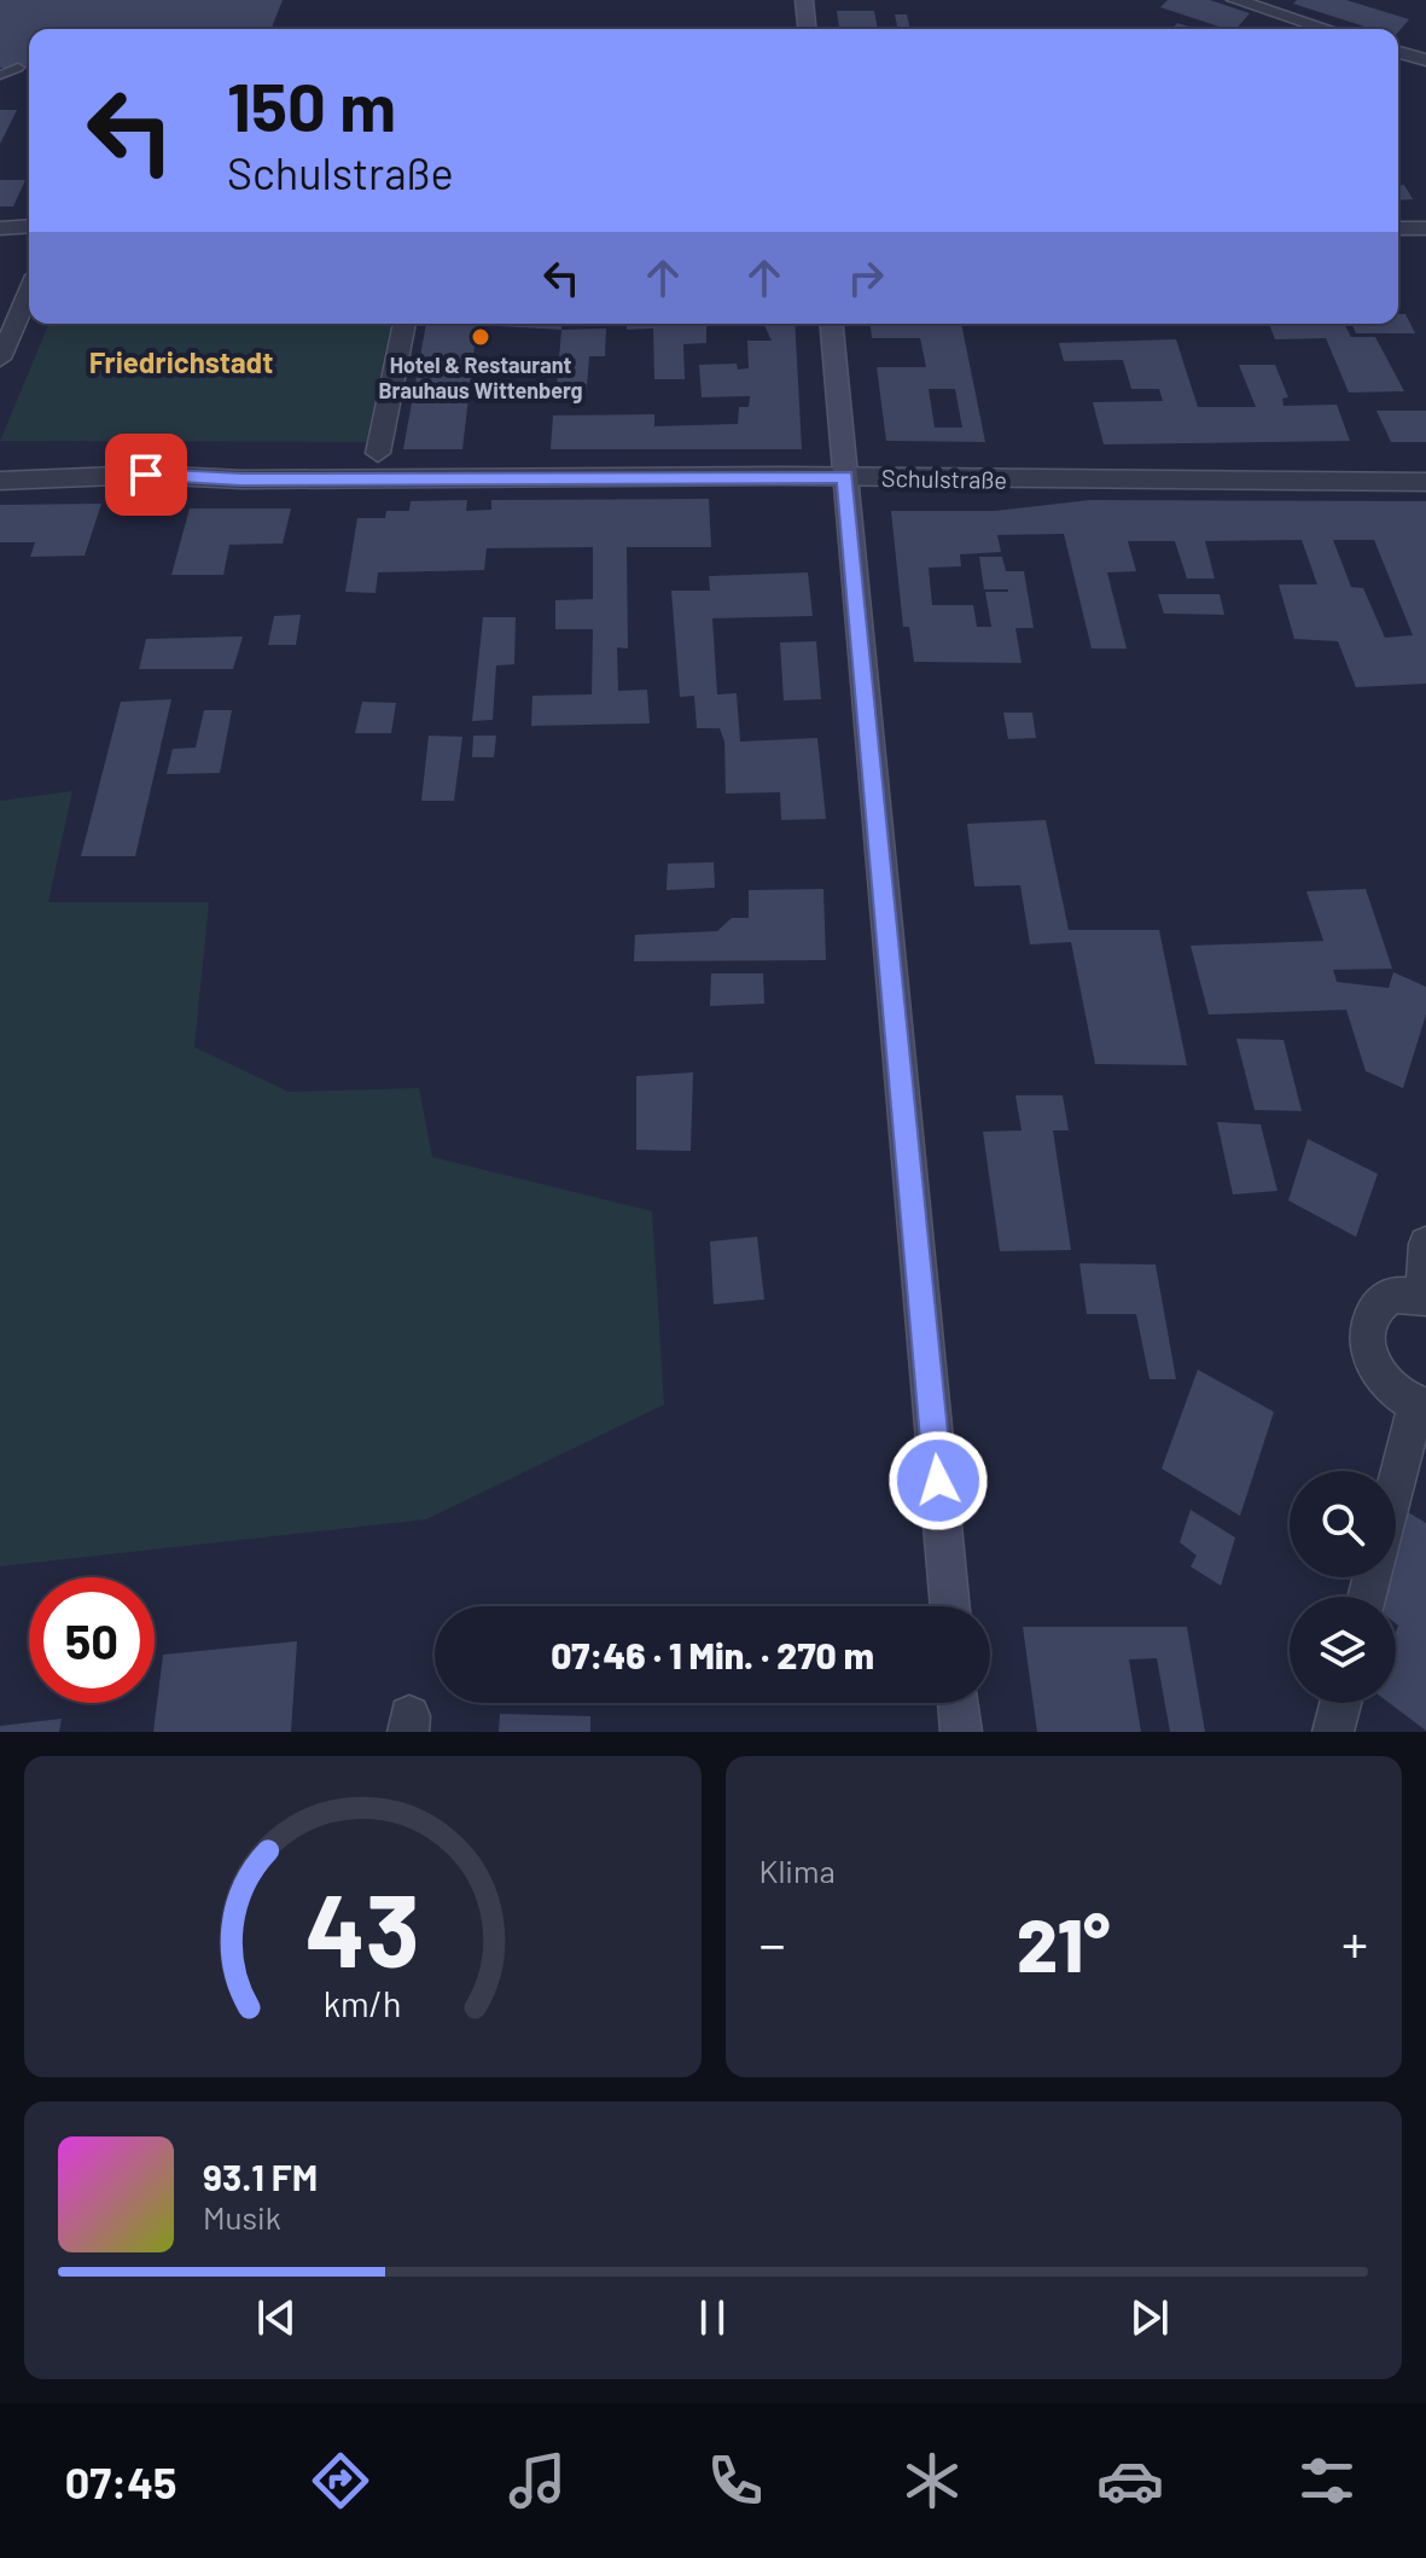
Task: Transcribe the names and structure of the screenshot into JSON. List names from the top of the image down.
{
  "streets": {
    "street": ["Schulstraße"]
  },
  "districts": ["Friedrichstadt"],
  "places": ["Hotel & Restaurant Brauhaus Wittenberg"],
  "page": {
    "turn": ["150 m", "Schulstraße"],
    "limit": "50",
    "trip": "07:46 · 1 Min. · 270 m",
    "tile": "Klima",
    "heat": ["−", "21°", "+"],
    "song": ["93.1 FM", "Musik"],
    "tabs": "07:45",
    "gauge": ["43", "km/h"]
  }
}
